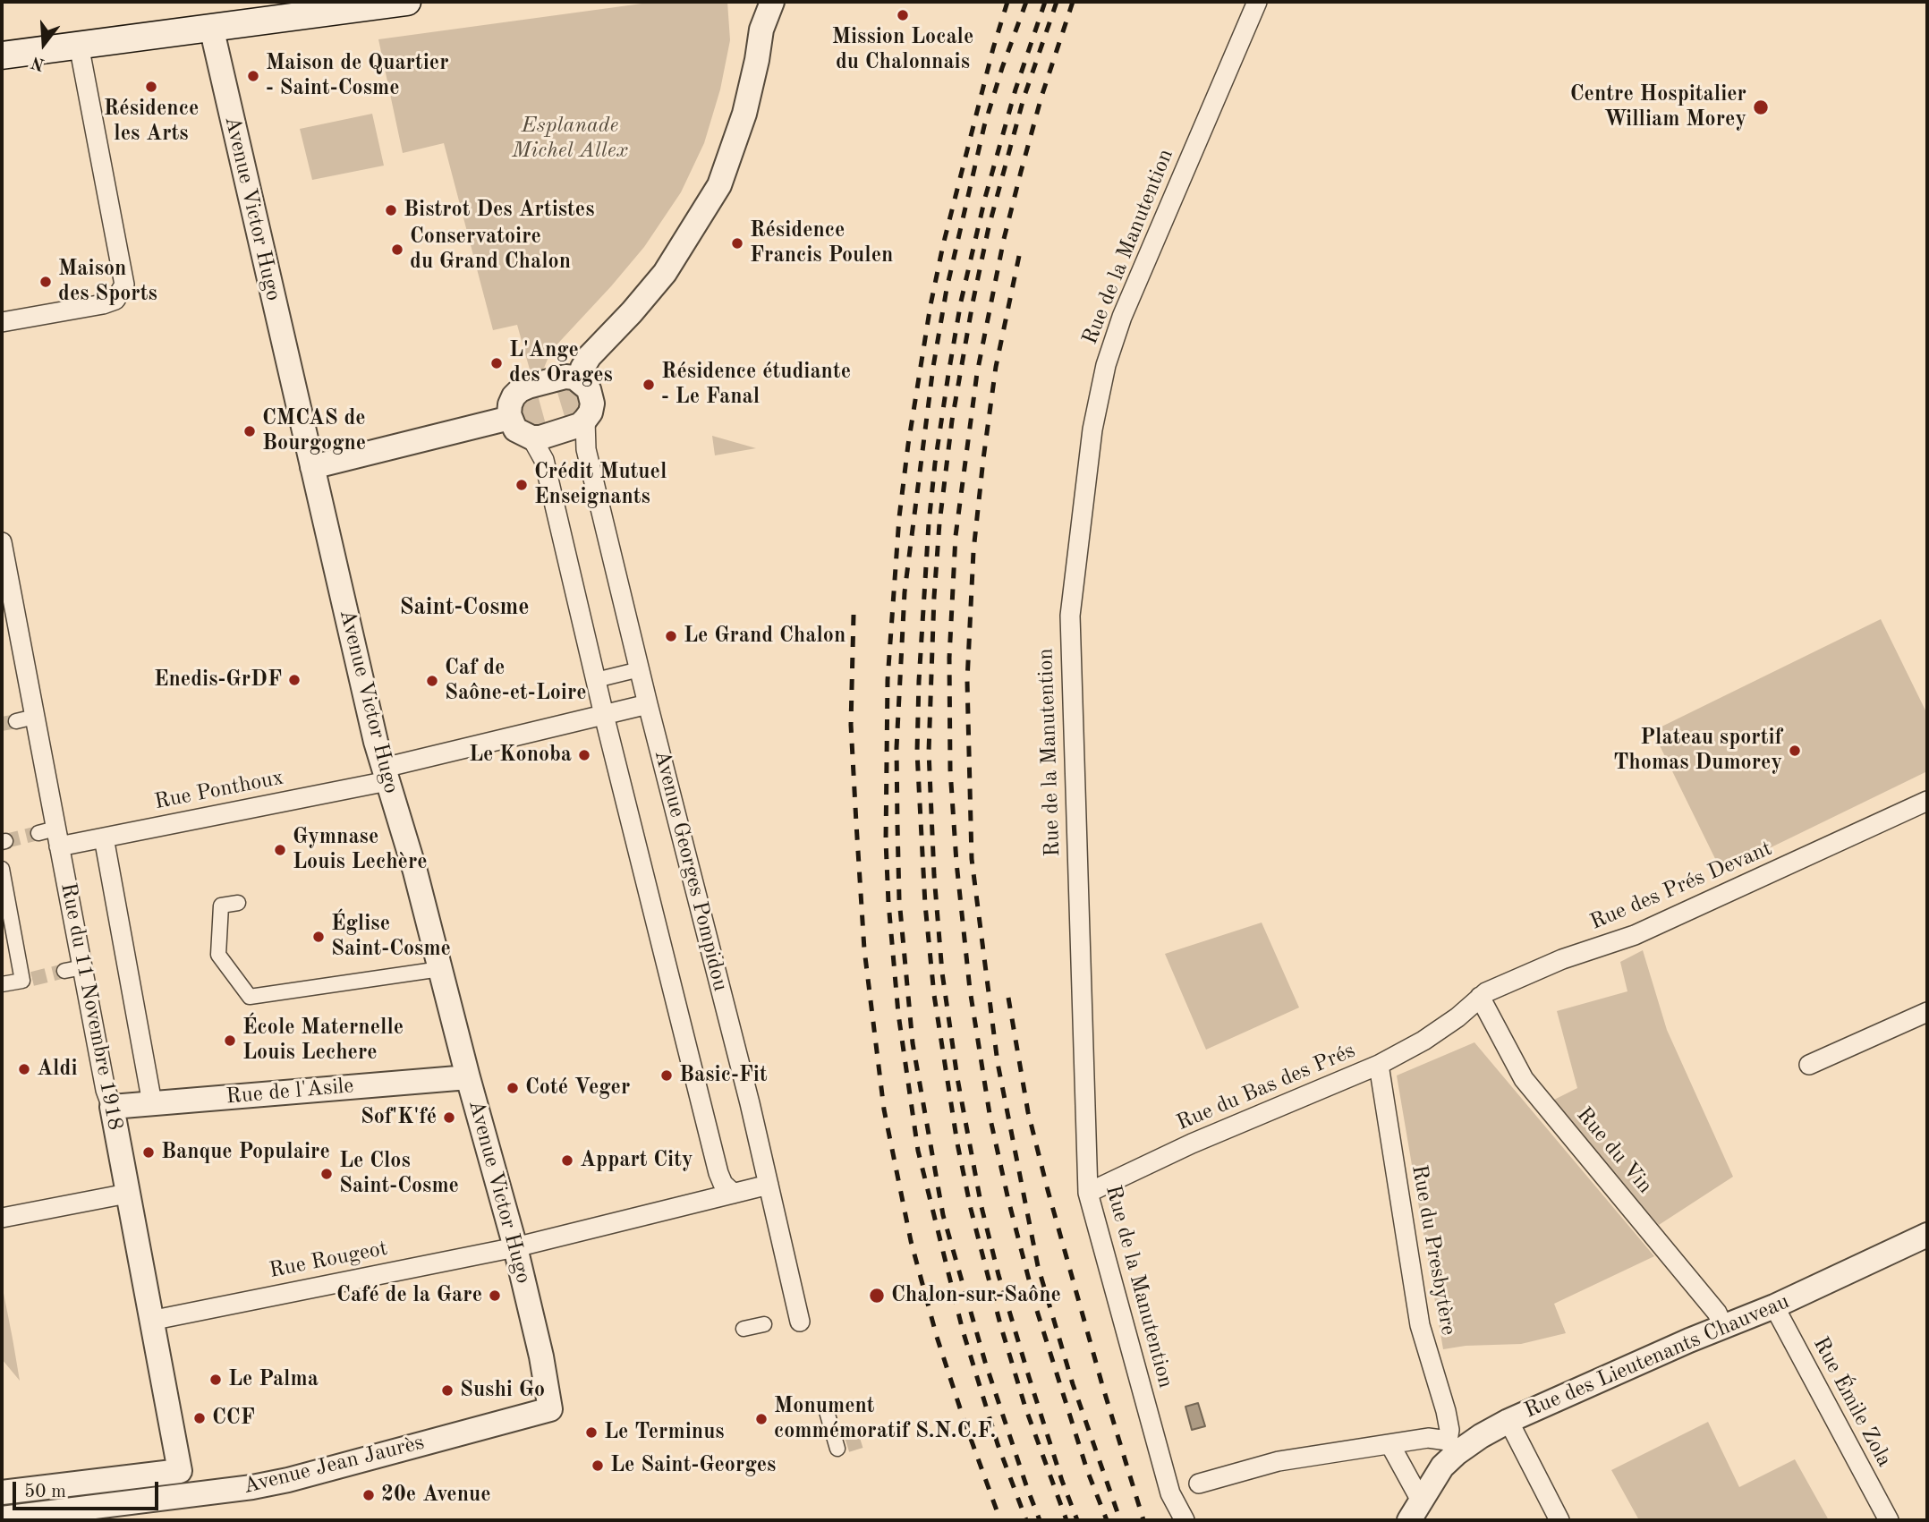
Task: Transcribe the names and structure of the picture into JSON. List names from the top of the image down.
{
  "streets": {
    "street": [
      "Avenue Victor Hugo",
      "Rue de la Manutention",
      "Rue Ponthoux",
      "Avenue Georges Pompidou",
      "Rue des Prés Devant",
      "Rue du 11 Novembre 1918",
      "Rue du Bas des Prés",
      "Rue de l'Asile",
      "Rue du Vin",
      "Rue du Presbytère",
      "Rue Rougeot",
      "Rue des Lieutenants Chauveau",
      "Rue Émile Zola",
      "Avenue Jean Jaurès"
    ]
  },
  "crossings": [
    ["Avenue Victor Hugo", "Rue Ponthoux"],
    ["Avenue Victor Hugo", "Rue de l'Asile"],
    ["Avenue Victor Hugo", "Rue Rougeot"],
    ["Avenue Victor Hugo", "Avenue Jean Jaurès"],
    ["Rue de la Manutention", "Rue du Bas des Prés"],
    ["Rue Ponthoux", "Avenue Georges Pompidou"],
    ["Rue Ponthoux", "Rue du 11 Novembre 1918"],
    ["Avenue Georges Pompidou", "Rue Rougeot"],
    ["Rue des Prés Devant", "Rue du Bas des Prés"],
    ["Rue des Prés Devant", "Rue du Vin"],
    ["Rue du 11 Novembre 1918", "Rue de l'Asile"],
    ["Rue du 11 Novembre 1918", "Rue Rougeot"],
    ["Rue du Bas des Prés", "Rue du Presbytère"],
    ["Rue du Vin", "Rue des Lieutenants Chauveau"],
    ["Rue du Presbytère", "Rue des Lieutenants Chauveau"],
    ["Rue des Lieutenants Chauveau", "Rue Émile Zola"]
  ],
  "districts": ["Saint-Cosme"],
  "parks": ["Esplanade Michel Allex"],
  "places": [
    "Mission Locale du Chalonnais",
    "Maison de Quartier - Saint-Cosme",
    "Résidence les Arts",
    "Centre Hospitalier William Morey",
    "Bistrot Des Artistes",
    "Résidence Francis Poulen",
    "Conservatoire du Grand Chalon",
    "Maison des Sports",
    "L'Ange des Orages",
    "Résidence étudiante - Le Fanal",
    "CMCAS de Bourgogne",
    "Crédit Mutuel Enseignants",
    "Le Grand Chalon",
    "Enedis-GrDF",
    "Caf de Saône-et-Loire",
    "Plateau sportif Thomas Dumorey",
    "Le Konoba",
    "Gymnase Louis Lechère",
    "Église Saint-Cosme",
    "École Maternelle Louis Lechere",
    "Aldi",
    "Basic-Fit",
    "Coté Veger",
    "Sof'K'fé",
    "Banque Populaire",
    "Appart City",
    "Le Clos Saint-Cosme",
    "Café de la Gare",
    "Chalon-sur-Saône",
    "Le Palma",
    "Sushi Go",
    "CCF",
    "Monument commémoratif S.N.C.F.",
    "Le Terminus",
    "Le Saint-Georges",
    "20e Avenue"
  ],
  "scale_bar": "50 m",
  "north": "bottom"
}
